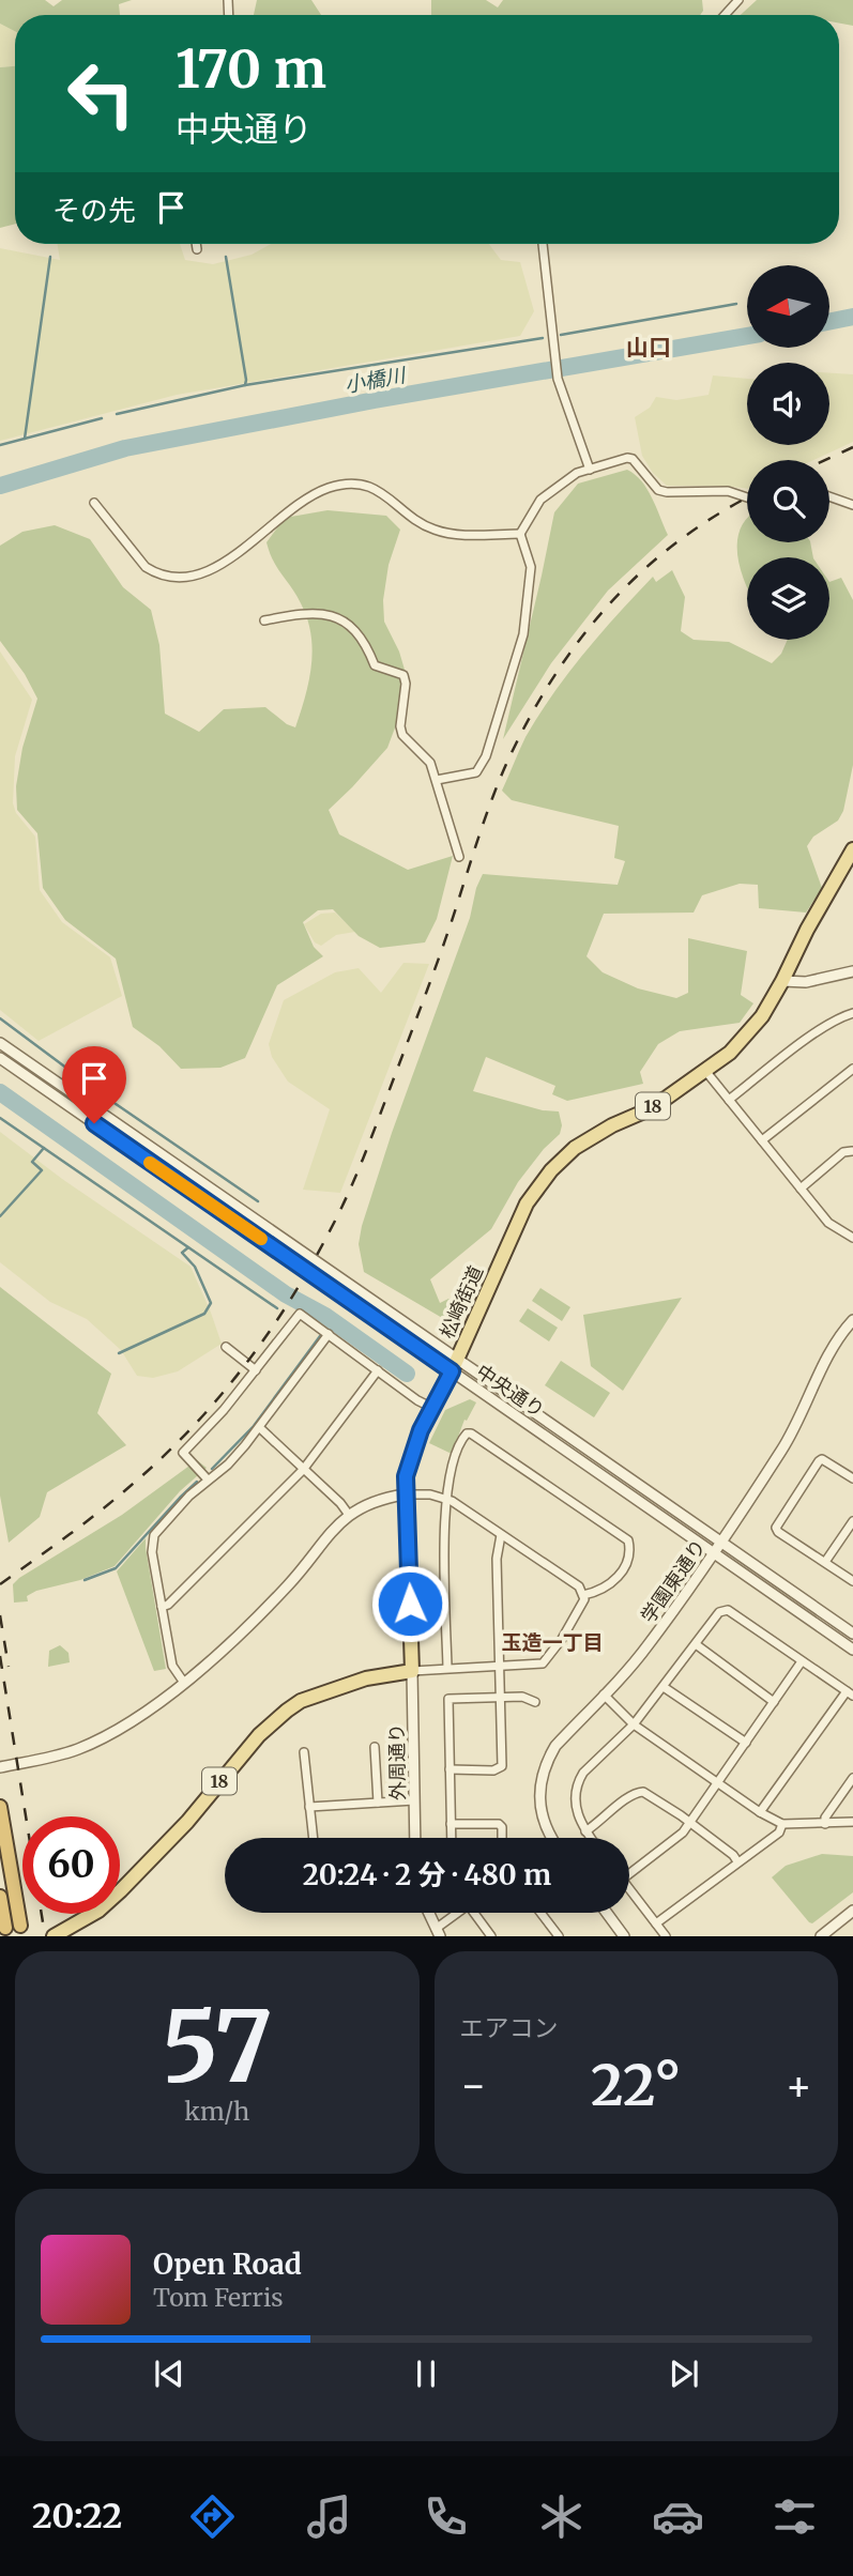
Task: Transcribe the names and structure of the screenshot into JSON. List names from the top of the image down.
{
  "streets": {
    "main road": ["18", "松崎街道"],
    "street": ["中央通り", "学園東通り", "外周通り"]
  },
  "crossings": [
    ["18", "松崎街道"],
    ["18", "外周通り"],
    ["松崎街道", "中央通り"],
    ["松崎街道", "外周通り"],
    ["中央通り", "学園東通り"]
  ],
  "districts": ["山口", "玉造一丁目"],
  "water": ["小橋川"],
  "north": "left",
  "page": {
    "turn": ["170 m", "中央通り"],
    "then": "その先",
    "limit": "60",
    "trip": "20:24 · 2 分 · 480 m",
    "tile": [
      ["57", "km/h"],
      "エアコン"
    ],
    "heat": ["−", "22°", "+"],
    "song": ["Open Road", "Tom Ferris"],
    "tabs": "20:22"
  }
}
